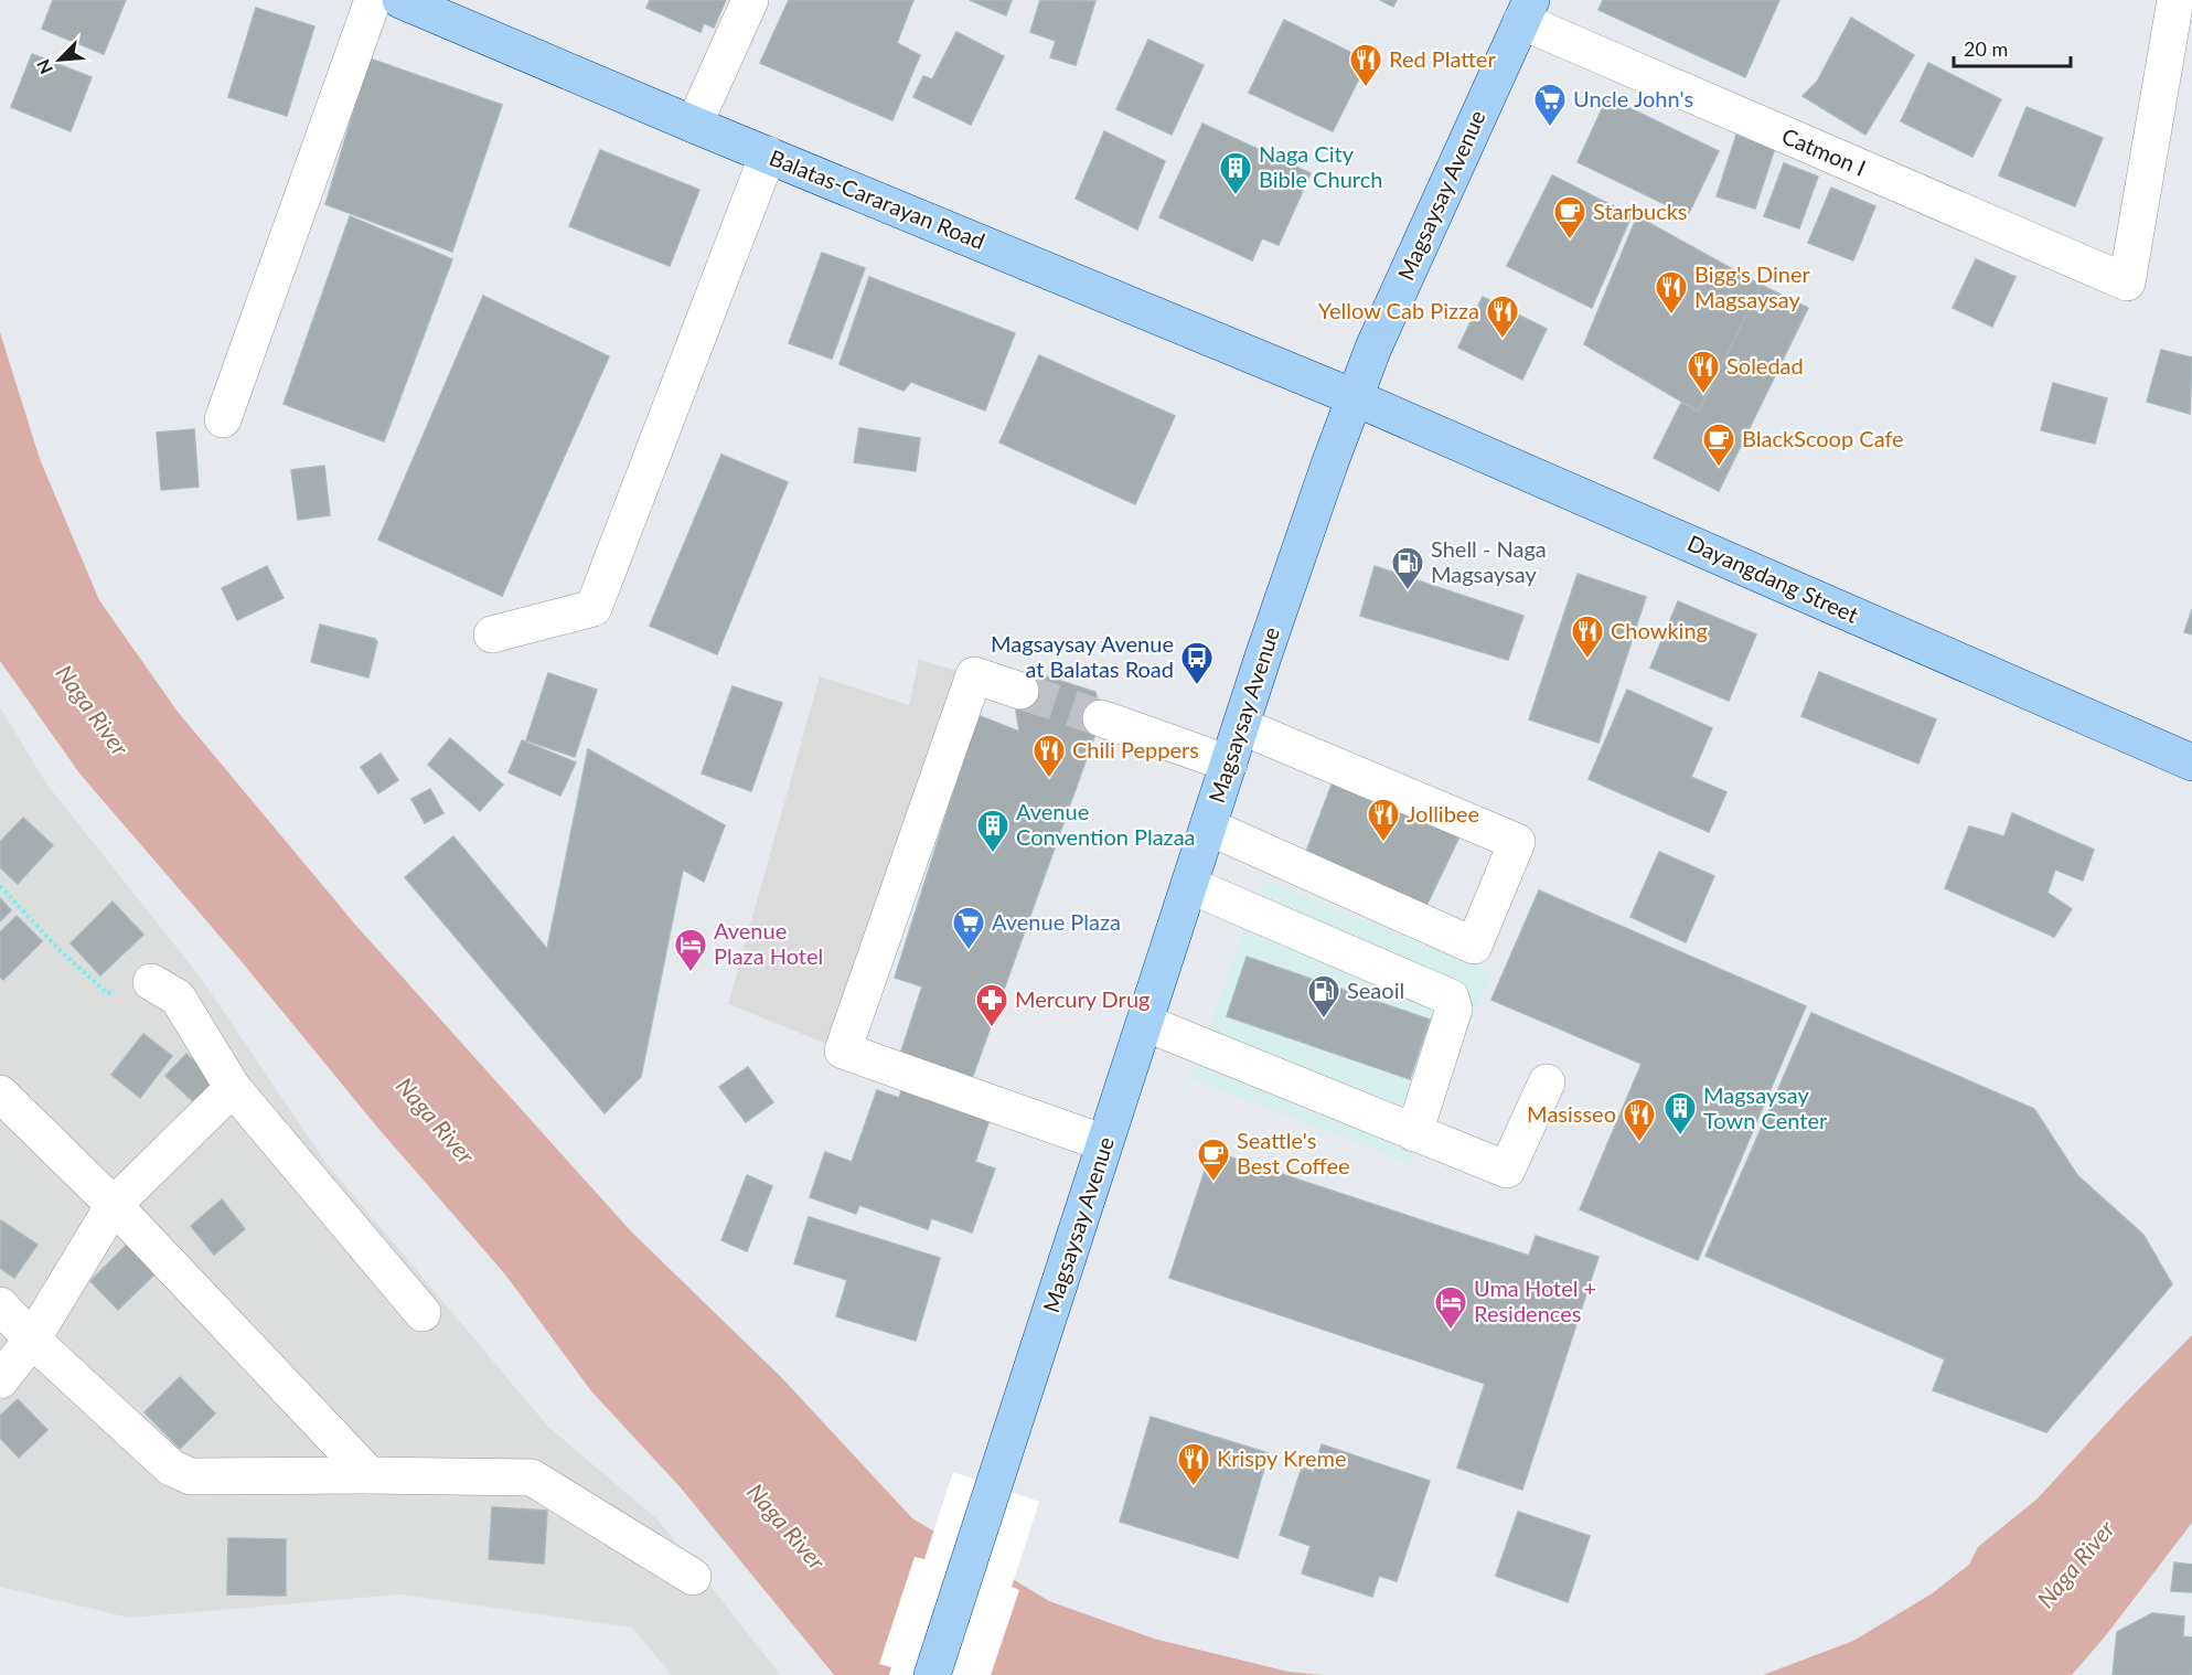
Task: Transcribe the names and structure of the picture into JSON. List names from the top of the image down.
{
  "streets": {
    "main road": ["Magsaysay Avenue", "Balatas-Cararayan Road", "Dayangdang Street"],
    "street": ["Catmon I"]
  },
  "crossings": [
    ["Catmon I", "Magsaysay Avenue"],
    ["Magsaysay Avenue", "Balatas-Cararayan Road"],
    ["Magsaysay Avenue", "Dayangdang Street"],
    ["Balatas-Cararayan Road", "Dayangdang Street"]
  ],
  "water": ["Naga River"],
  "places": {
    "restaurant": [
      "Red Platter",
      "Bigg's Diner Magsaysay",
      "Yellow Cab Pizza",
      "Soledad",
      "Chowking",
      "Chili Peppers",
      "Jollibee",
      "Masisseo",
      "Krispy Kreme"
    ],
    "supermarket": ["Uncle John's", "Avenue Plaza"],
    "building": ["Naga City Bible Church", "Avenue Convention Plazaa", "Magsaysay Town Center"],
    "cafe": ["Starbucks", "BlackScoop Cafe", "Seattle's Best Coffee"],
    "fuel station": ["Shell - Naga Magsaysay", "Seaoil"],
    "bus stop": ["Magsaysay Avenue at Balatas Road"],
    "hotel": ["Avenue Plaza Hotel", "Uma Hotel + Residences"],
    "pharmacy": ["Mercury Drug"]
  },
  "scale_bar": "20 m",
  "north": "bottom left"
}
